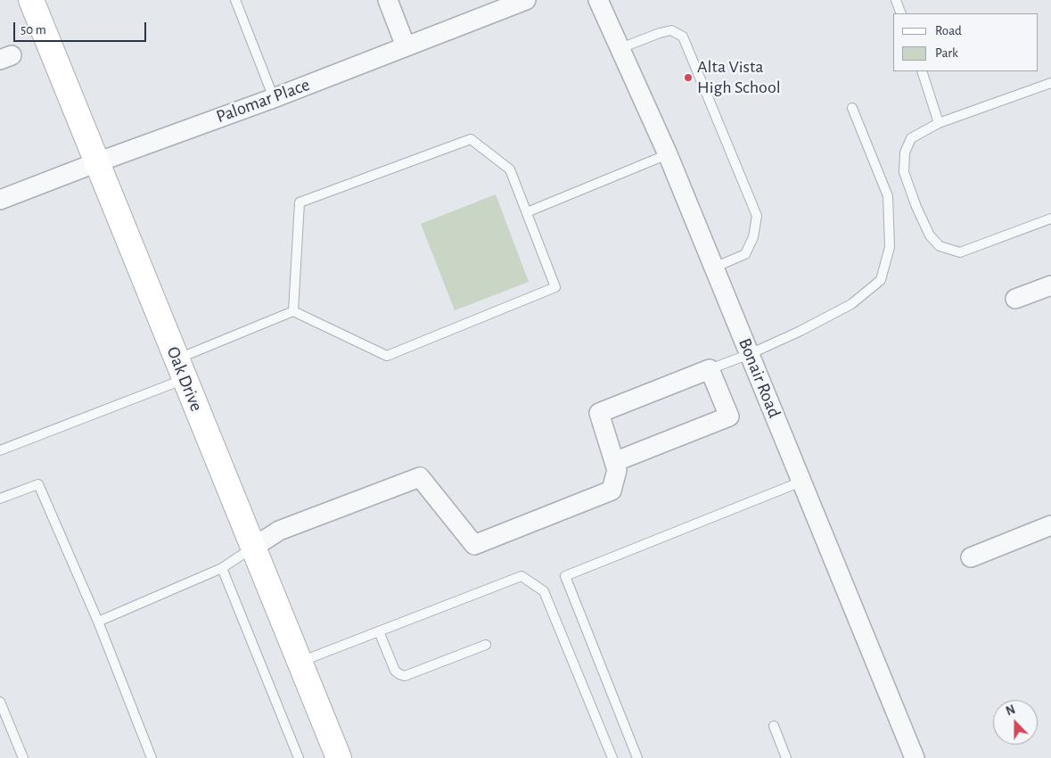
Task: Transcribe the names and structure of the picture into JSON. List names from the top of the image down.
{
  "streets": {
    "street": ["Palomar Place", "Bonair Road", "Oak Drive"]
  },
  "crossings": [
    ["Palomar Place", "Oak Drive"]
  ],
  "places": ["Alta Vista High School"],
  "legend": ["Road", "Park"],
  "scale_bar": "50 m",
  "north": "top"
}
